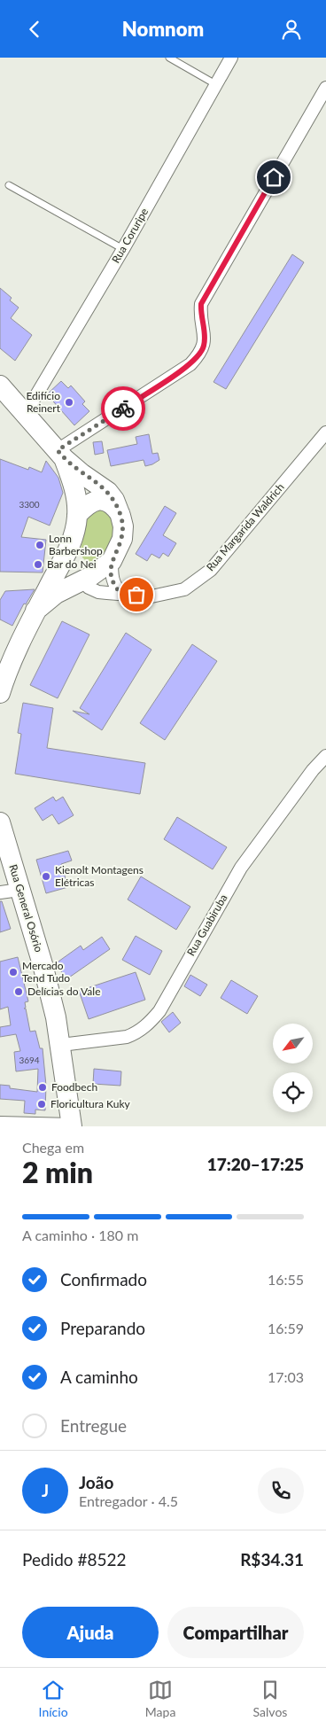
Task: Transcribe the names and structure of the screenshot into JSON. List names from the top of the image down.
{
  "streets": {
    "main road": ["Rua General Osório"],
    "street": ["Rua Coruripe", "Rua Margarida Waldrich", "Rua Guabiruba"]
  },
  "crossings": [
    ["Rua General Osório", "Rua Guabiruba"]
  ],
  "places": [
    "Edifício Reinert",
    "Lonn Barbershop",
    "Bar do Nei",
    "Kienolt Montagens Elétricas",
    "Mercado Tend Tudo",
    "Delícias do Vale",
    "Foodbech",
    "Floricultura Kuky"
  ],
  "house_numbers": ["3300", "3694"],
  "north": "bottom left",
  "page": {
    "header": "Nomnom",
    "heading": ["2 min", "Chega em", "17:20–17:25"],
    "panel": [
      "João",
      "Entregador · 4.5",
      "Pedido #8522",
      "R$34.31"
    ],
    "bar": "A caminho · 180 m",
    "list": [
      ["Confirmado", "16:55"],
      ["Preparando", "16:59"],
      ["A caminho", "17:03"],
      "Entregue"
    ],
    "round": "J",
    "buttons": ["Ajuda", "Compartilhar"],
    "tabs": ["Início", "Mapa", "Salvos"]
  }
}
